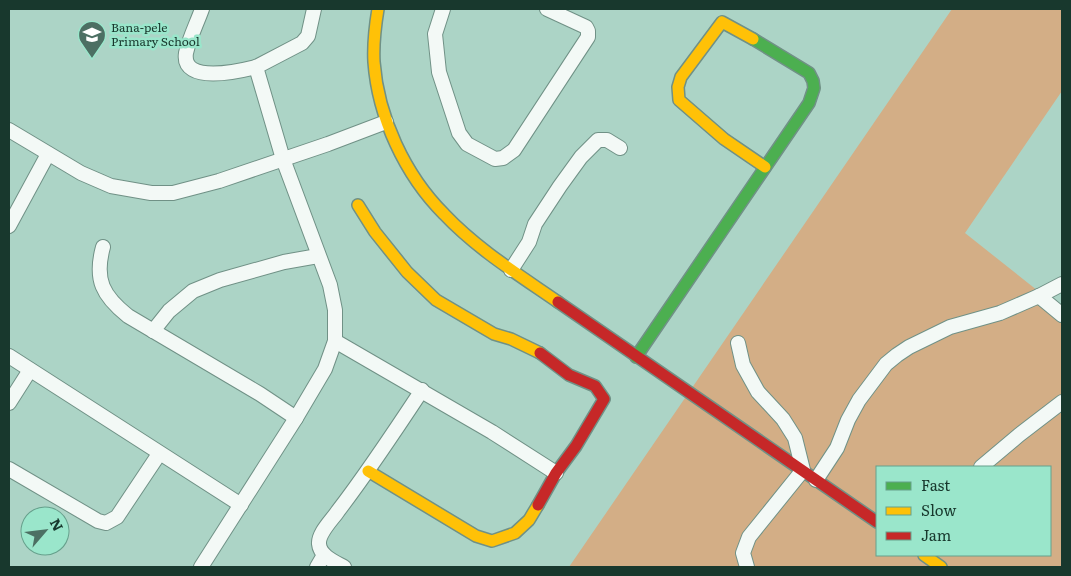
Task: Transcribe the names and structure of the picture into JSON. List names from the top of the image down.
{
  "places": {
    "school or university": ["Bana-pele Primary School"]
  },
  "legend": ["Fast", "Slow", "Jam"],
  "north": "top right"
}
